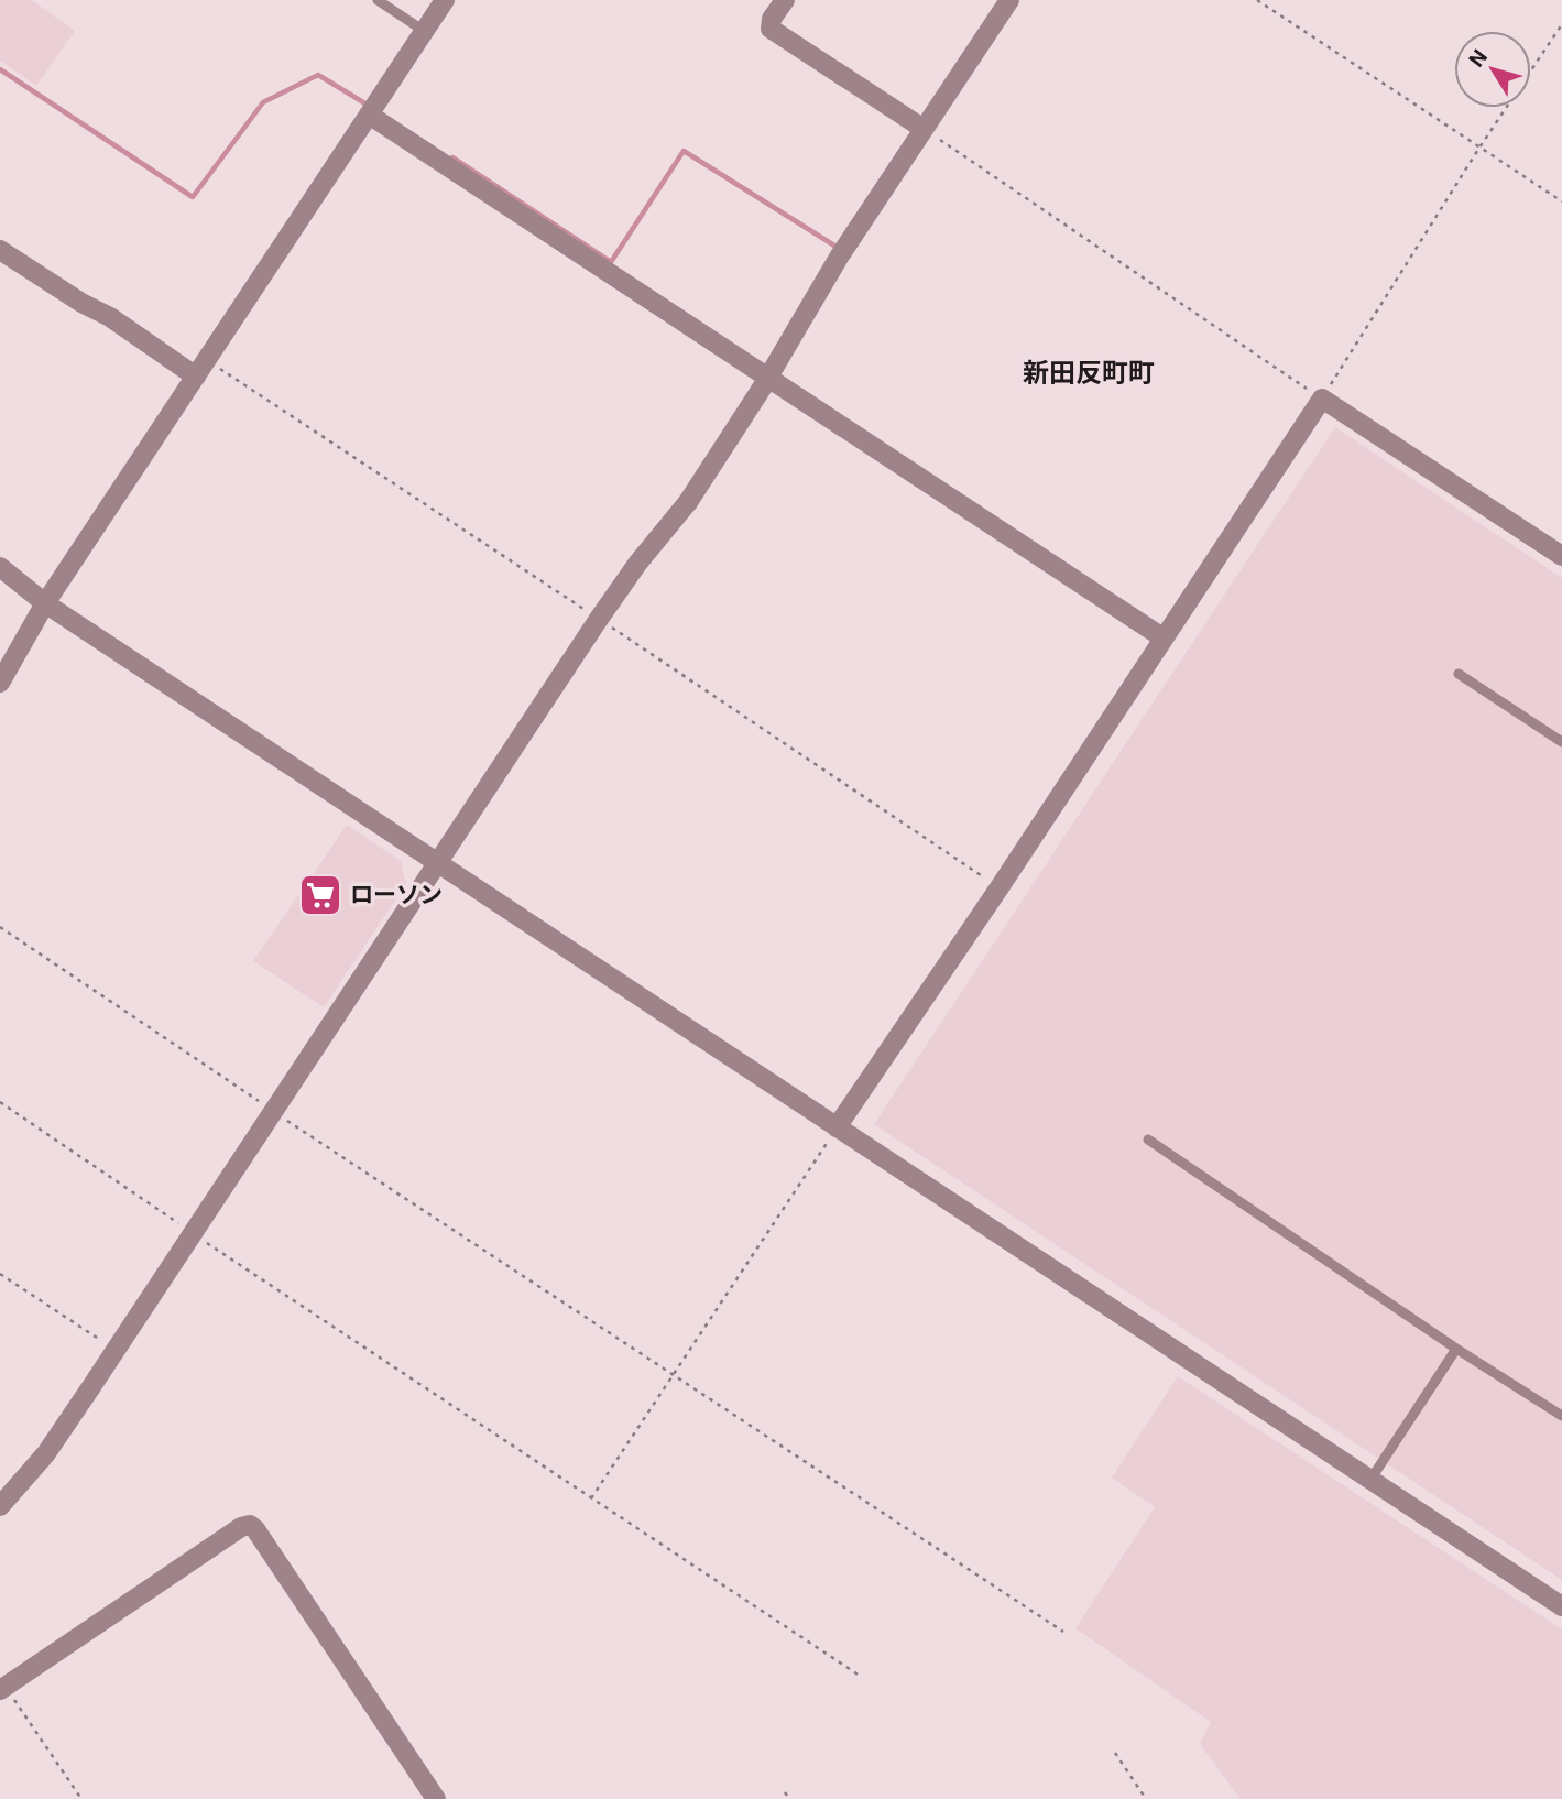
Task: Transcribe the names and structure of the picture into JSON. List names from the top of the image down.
{
  "districts": ["新田反町町"],
  "places": {
    "supermarket": ["ローソン"]
  },
  "north": "top left"
}
